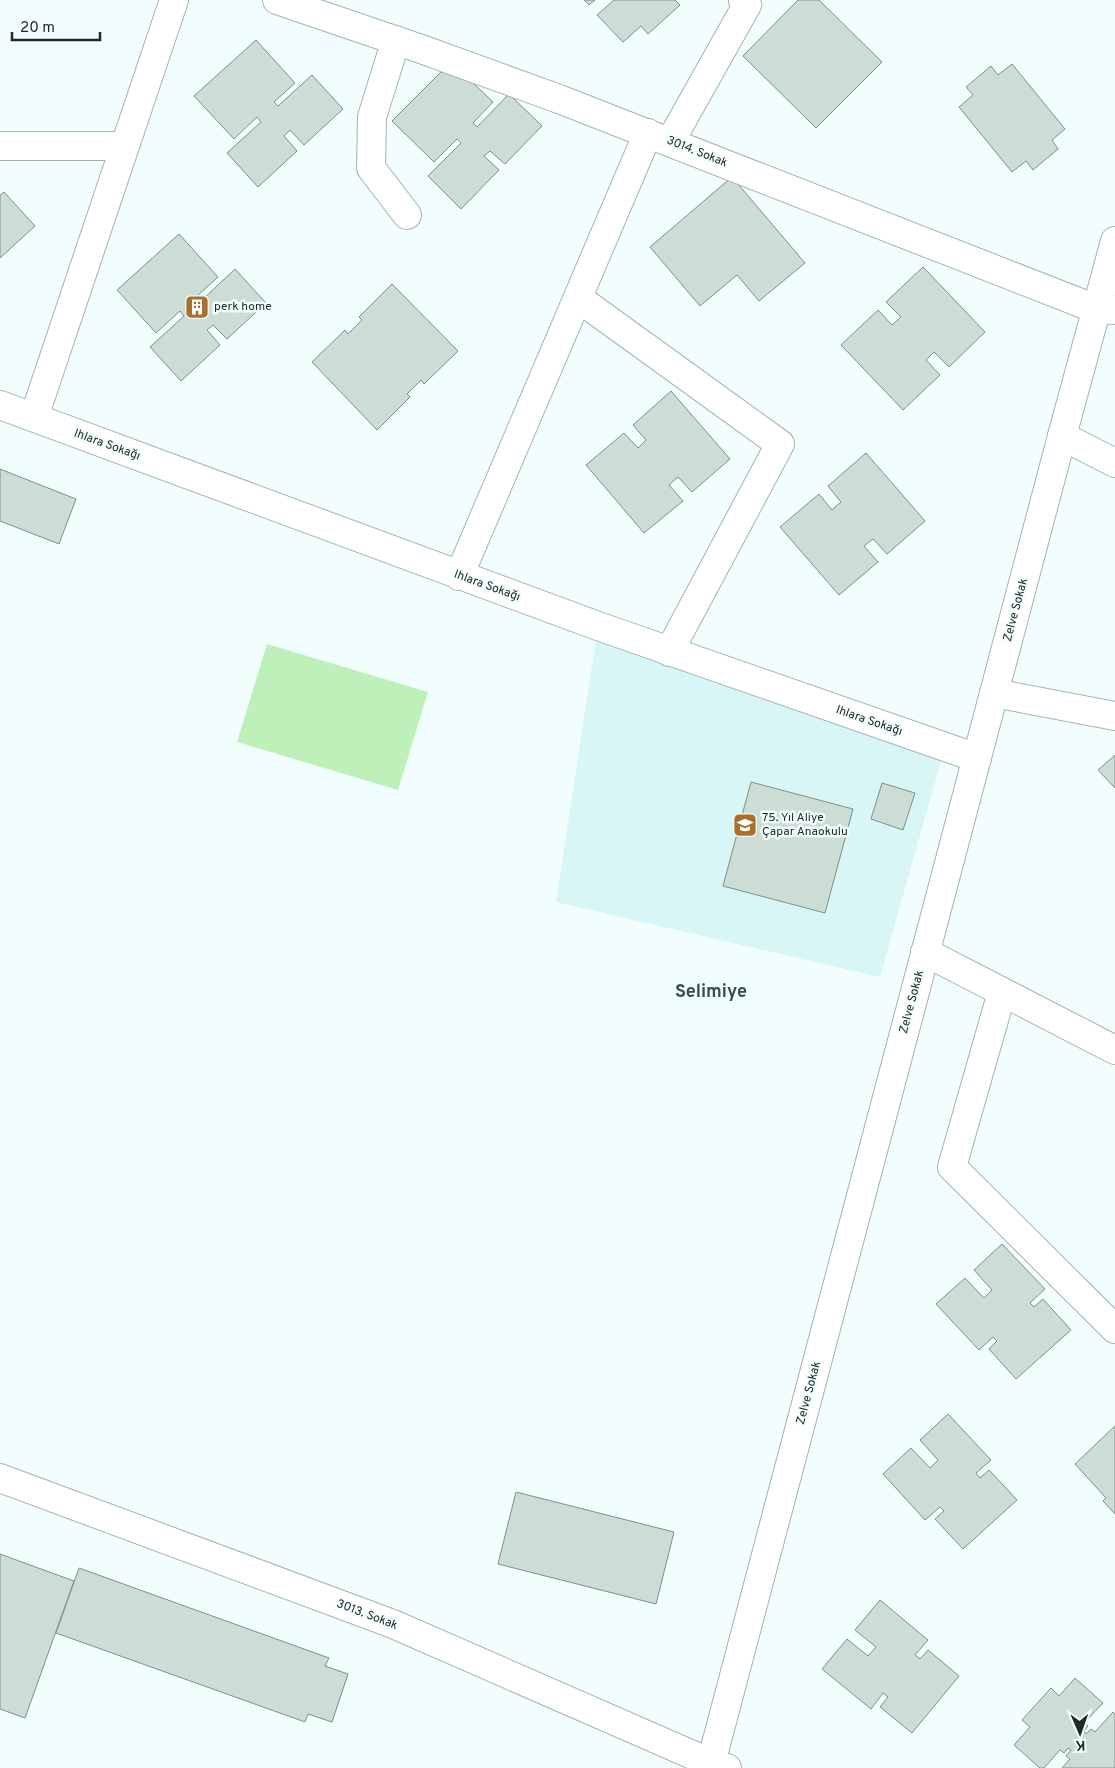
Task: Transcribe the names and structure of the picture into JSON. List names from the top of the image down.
{
  "streets": {
    "street": [
      "3014. Sokak",
      "Ihlara Sokağı",
      "Zelve Sokak",
      "3013. Sokak"
    ]
  },
  "crossings": [
    ["3014. Sokak", "Zelve Sokak"],
    ["Ihlara Sokağı", "Zelve Sokak"],
    ["Zelve Sokak", "3013. Sokak"]
  ],
  "districts": ["Selimiye"],
  "places": {
    "building": ["perk home"],
    "school or university": ["75. Yıl Aliye Çapar Anaokulu"]
  },
  "scale_bar": "20 m",
  "north": "bottom"
}
